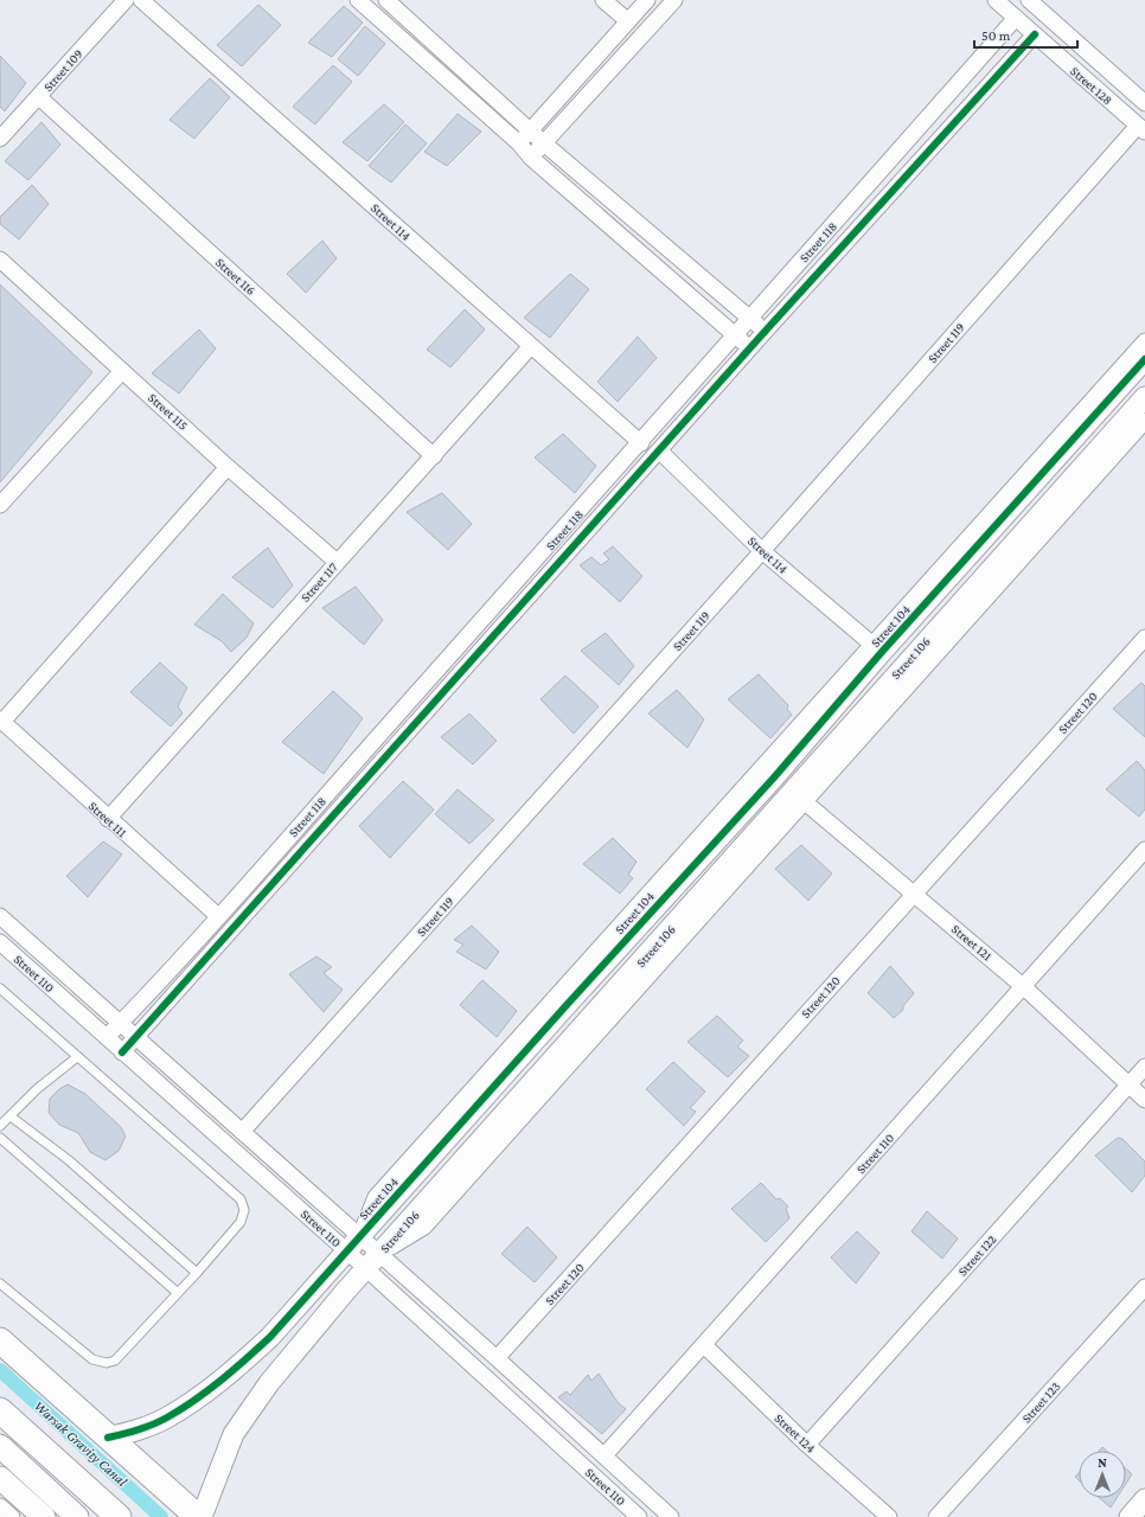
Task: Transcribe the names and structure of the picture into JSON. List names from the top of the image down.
{
  "streets": {
    "street": [
      "Street 109",
      "Street 128",
      "Street 114",
      "Street 118",
      "Street 116",
      "Street 119",
      "Street 115",
      "Street 117",
      "Street 104",
      "Street 106",
      "Street 120",
      "Street 111",
      "Street 121",
      "Street 110",
      "Street 122",
      "Street 123",
      "Street 124"
    ]
  },
  "crossings": [
    ["Street 109", "Street 116"],
    ["Street 128", "Street 118"],
    ["Street 128", "Street 119"],
    ["Street 114", "Street 118"],
    ["Street 114", "Street 119"],
    ["Street 114", "Street 117"],
    ["Street 114", "Street 104"],
    ["Street 118", "Street 111"],
    ["Street 118", "Street 110"],
    ["Street 116", "Street 117"],
    ["Street 119", "Street 110"],
    ["Street 115", "Street 117"],
    ["Street 117", "Street 111"],
    ["Street 104", "Street 110"],
    ["Street 106", "Street 121"],
    ["Street 106", "Street 110"],
    ["Street 120", "Street 121"],
    ["Street 120", "Street 110"],
    ["Street 121", "Street 110"],
    ["Street 121", "Street 122"],
    ["Street 110", "Street 124"],
    ["Street 122", "Street 124"]
  ],
  "water": ["Warsak Gravity Canal"],
  "scale_bar": "50 m",
  "north": "top"
}
